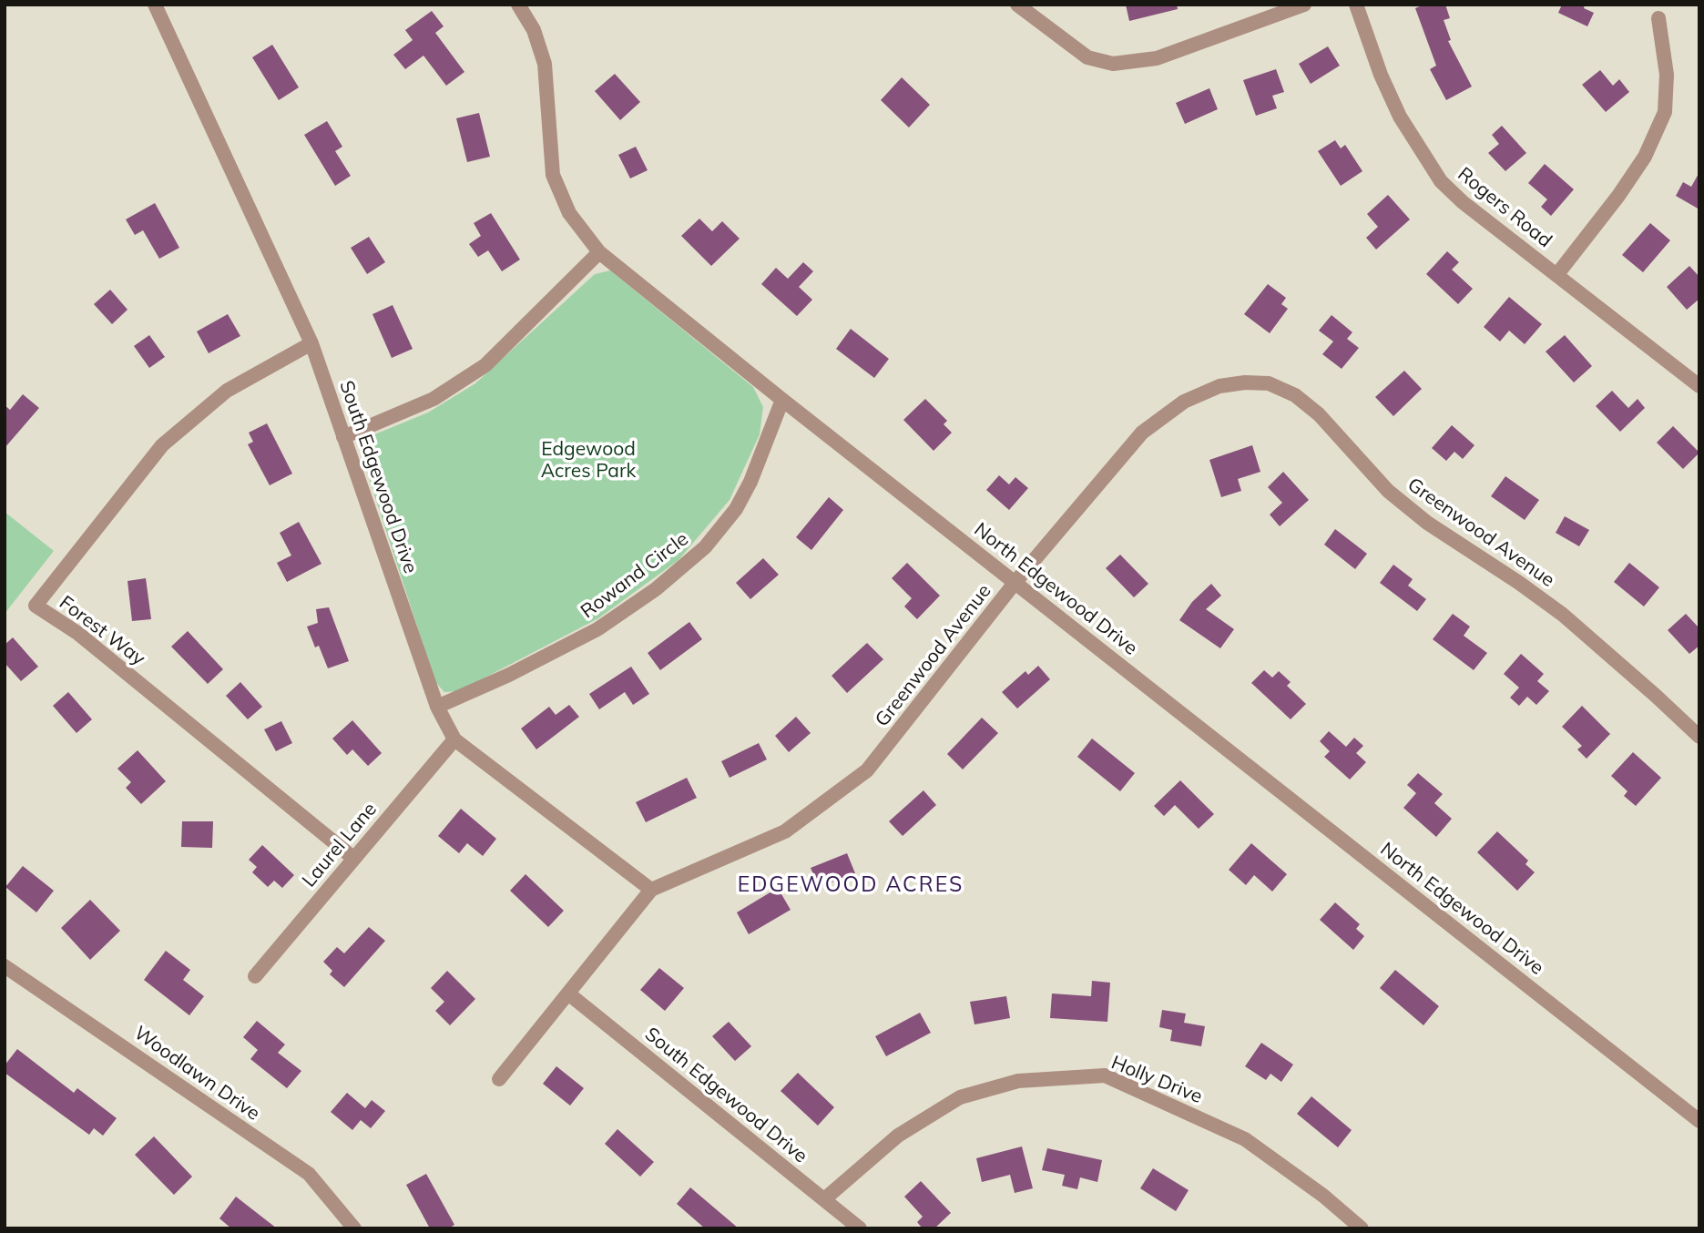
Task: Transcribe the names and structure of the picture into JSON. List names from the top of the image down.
{
  "streets": {
    "street": [
      "Rogers Road",
      "South Edgewood Drive",
      "Greenwood Avenue",
      "Rowand Circle",
      "North Edgewood Drive",
      "Forest Way",
      "Laurel Lane",
      "Woodlawn Drive",
      "Holly Drive"
    ]
  },
  "crossings": [
    ["South Edgewood Drive", "Greenwood Avenue"],
    ["South Edgewood Drive", "Rowand Circle"],
    ["South Edgewood Drive", "Forest Way"],
    ["South Edgewood Drive", "Laurel Lane"],
    ["South Edgewood Drive", "Holly Drive"],
    ["Greenwood Avenue", "North Edgewood Drive"],
    ["Rowand Circle", "North Edgewood Drive"],
    ["Forest Way", "Laurel Lane"]
  ],
  "districts": ["EDGEWOOD ACRES"],
  "parks": ["Edgewood Acres Park"]
}
